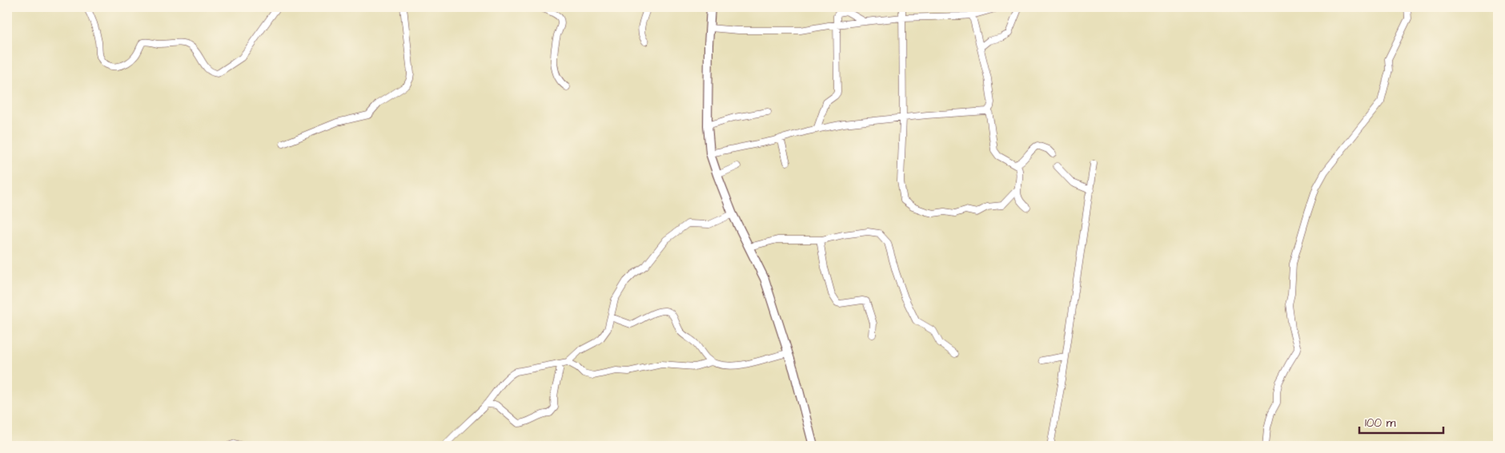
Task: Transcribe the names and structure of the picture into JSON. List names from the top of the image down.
{
  "scale_bar": "100 m"
}
